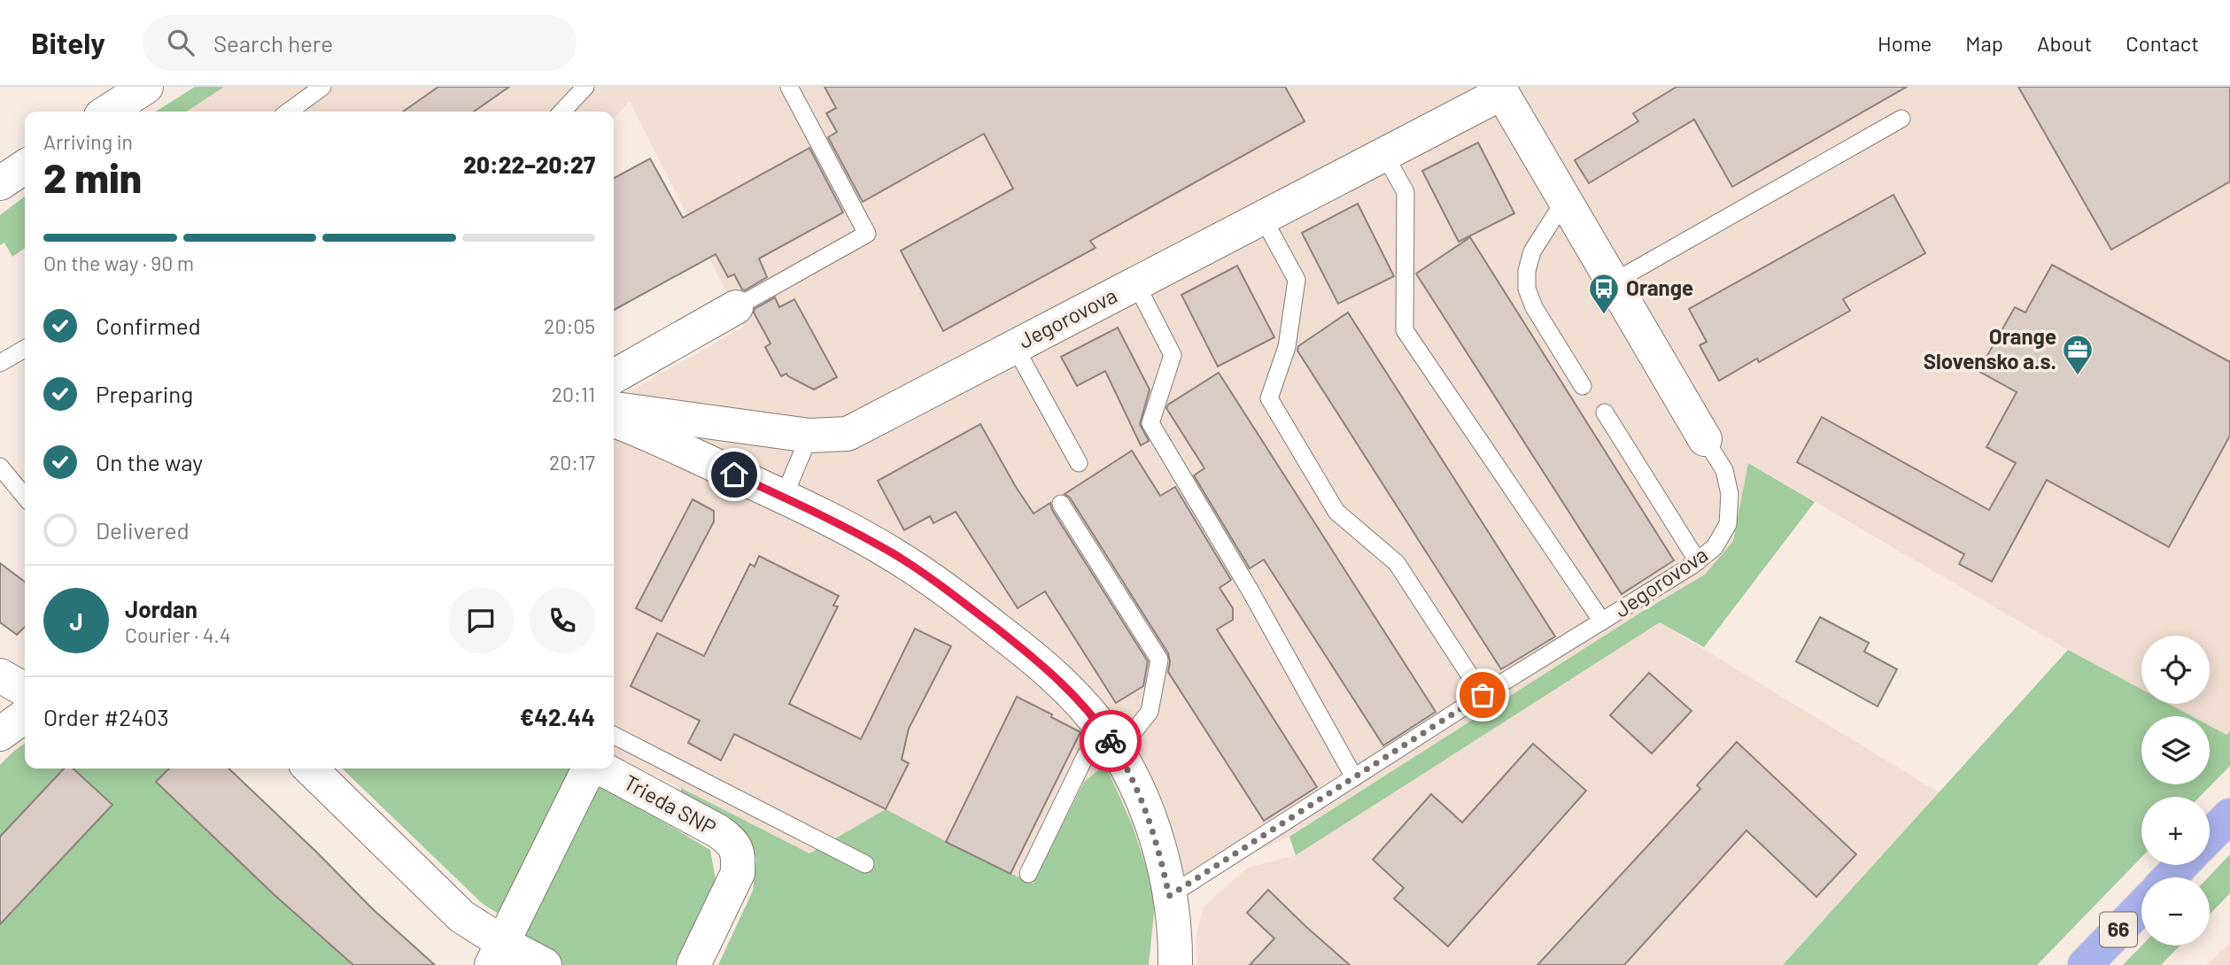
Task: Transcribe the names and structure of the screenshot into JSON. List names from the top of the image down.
{
  "streets": {
    "main road": ["66"],
    "street": ["Jegorovova", "Trieda SNP"]
  },
  "places": {
    "bus stop": ["Orange"],
    "office": ["Orange Slovensko a.s."]
  },
  "page": {
    "header": "Bitely",
    "search": "Search here",
    "nav": [
      "Home",
      "Map",
      "About",
      "Contact"
    ],
    "heading": ["2 min", "Arriving in", "20:22–20:27"],
    "panel": [
      "Jordan",
      "Courier · 4.4",
      "Order #2403",
      "€42.44"
    ],
    "bar": "On the way · 90 m",
    "list": [
      ["Confirmed", "20:05"],
      ["Preparing", "20:11"],
      ["On the way", "20:17"],
      "Delivered"
    ],
    "round": "J",
    "map_buttons": ["+", "−"]
  }
}
